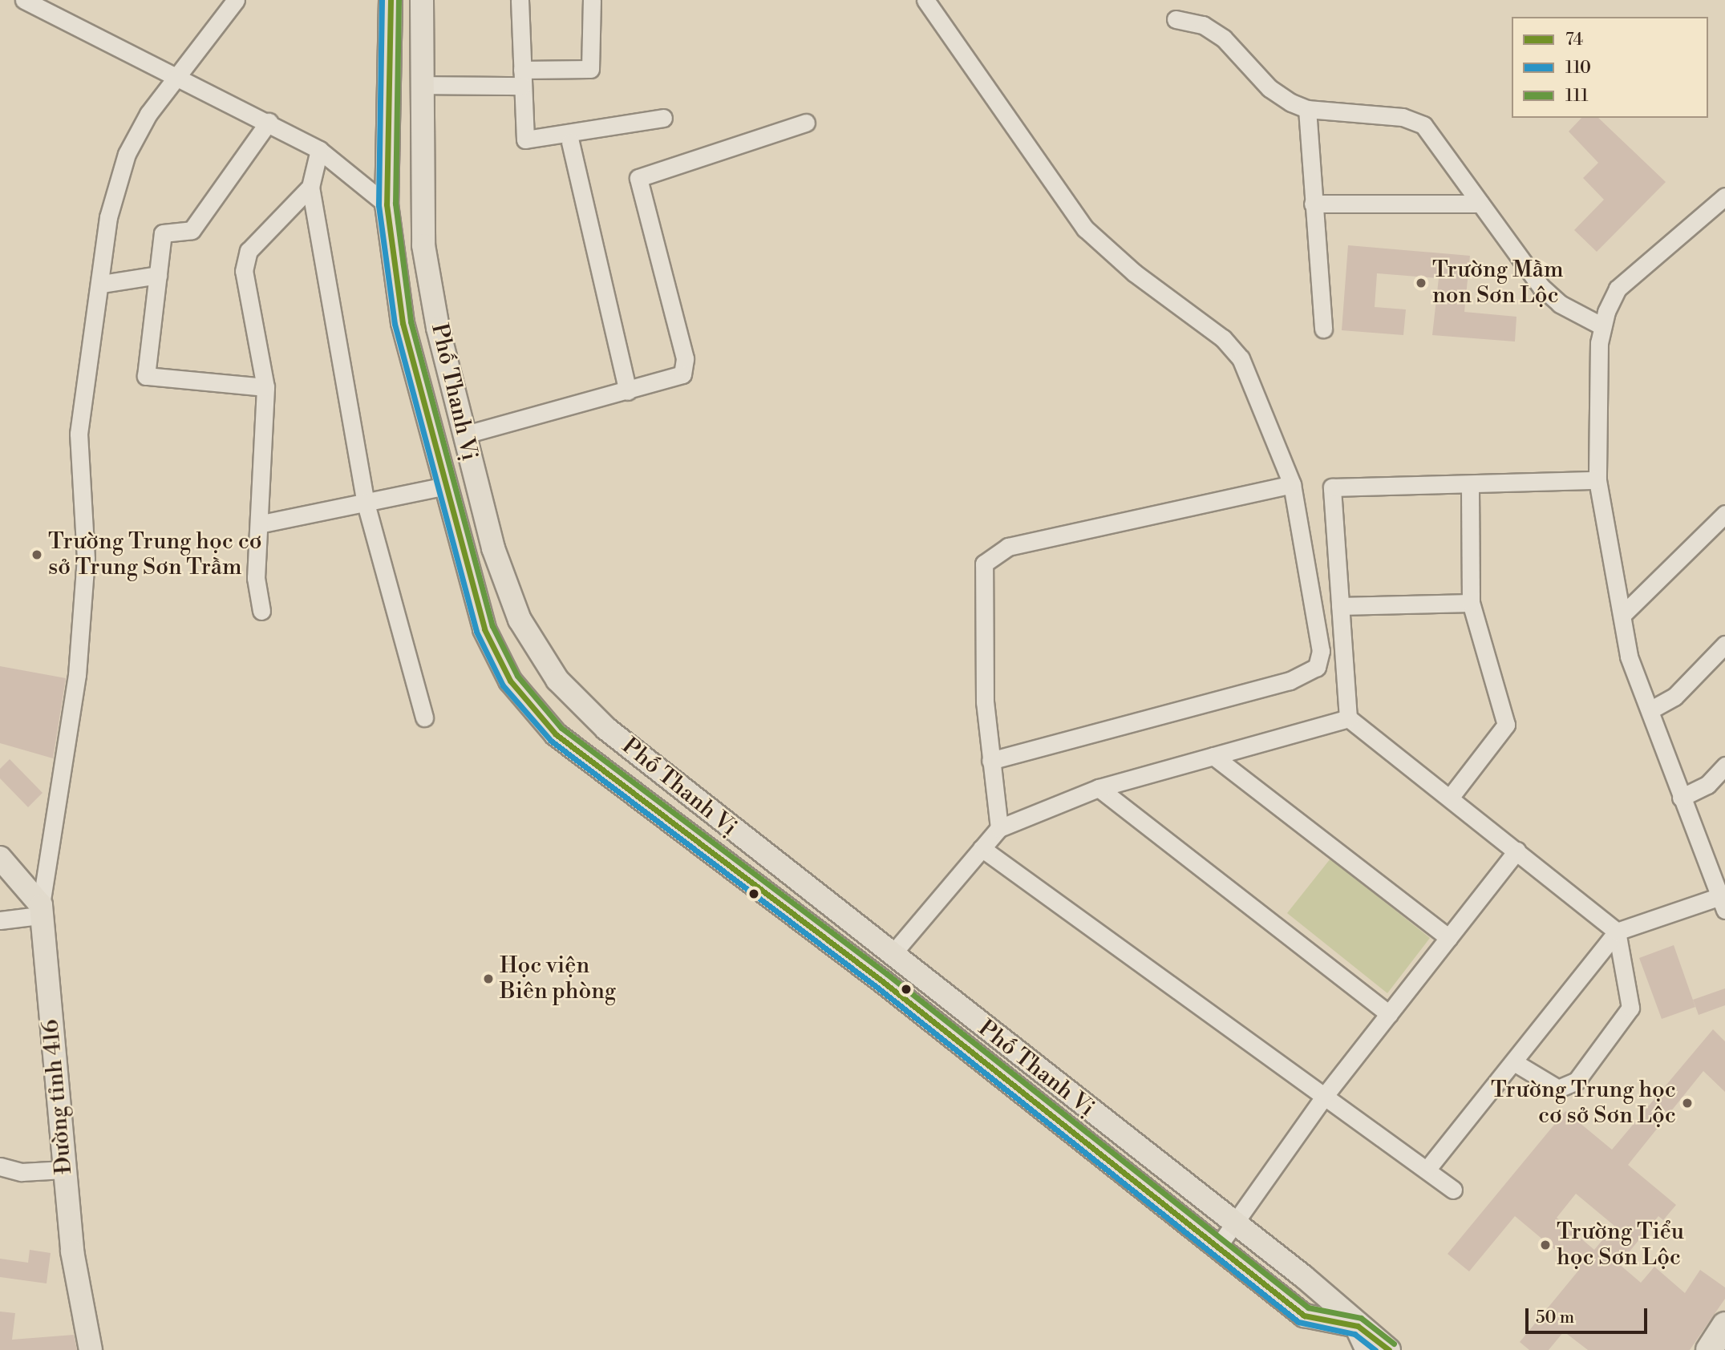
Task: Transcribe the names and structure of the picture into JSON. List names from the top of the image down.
{
  "streets": {
    "main road": ["Phố Thanh Vị", "Đường tỉnh 416"]
  },
  "places": [
    "Trường Mầm non Sơn Lộc",
    "Trường Trung học cơ sở Trung Sơn Trầm",
    "Học viện Biên phòng",
    "Trường Trung học cơ sở Sơn Lộc",
    "Trường Tiểu học Sơn Lộc"
  ],
  "lines": ["transit line 74", "transit line 110", "transit line 111"],
  "legend": ["74", "110", "111"],
  "scale_bar": "50 m"
}
